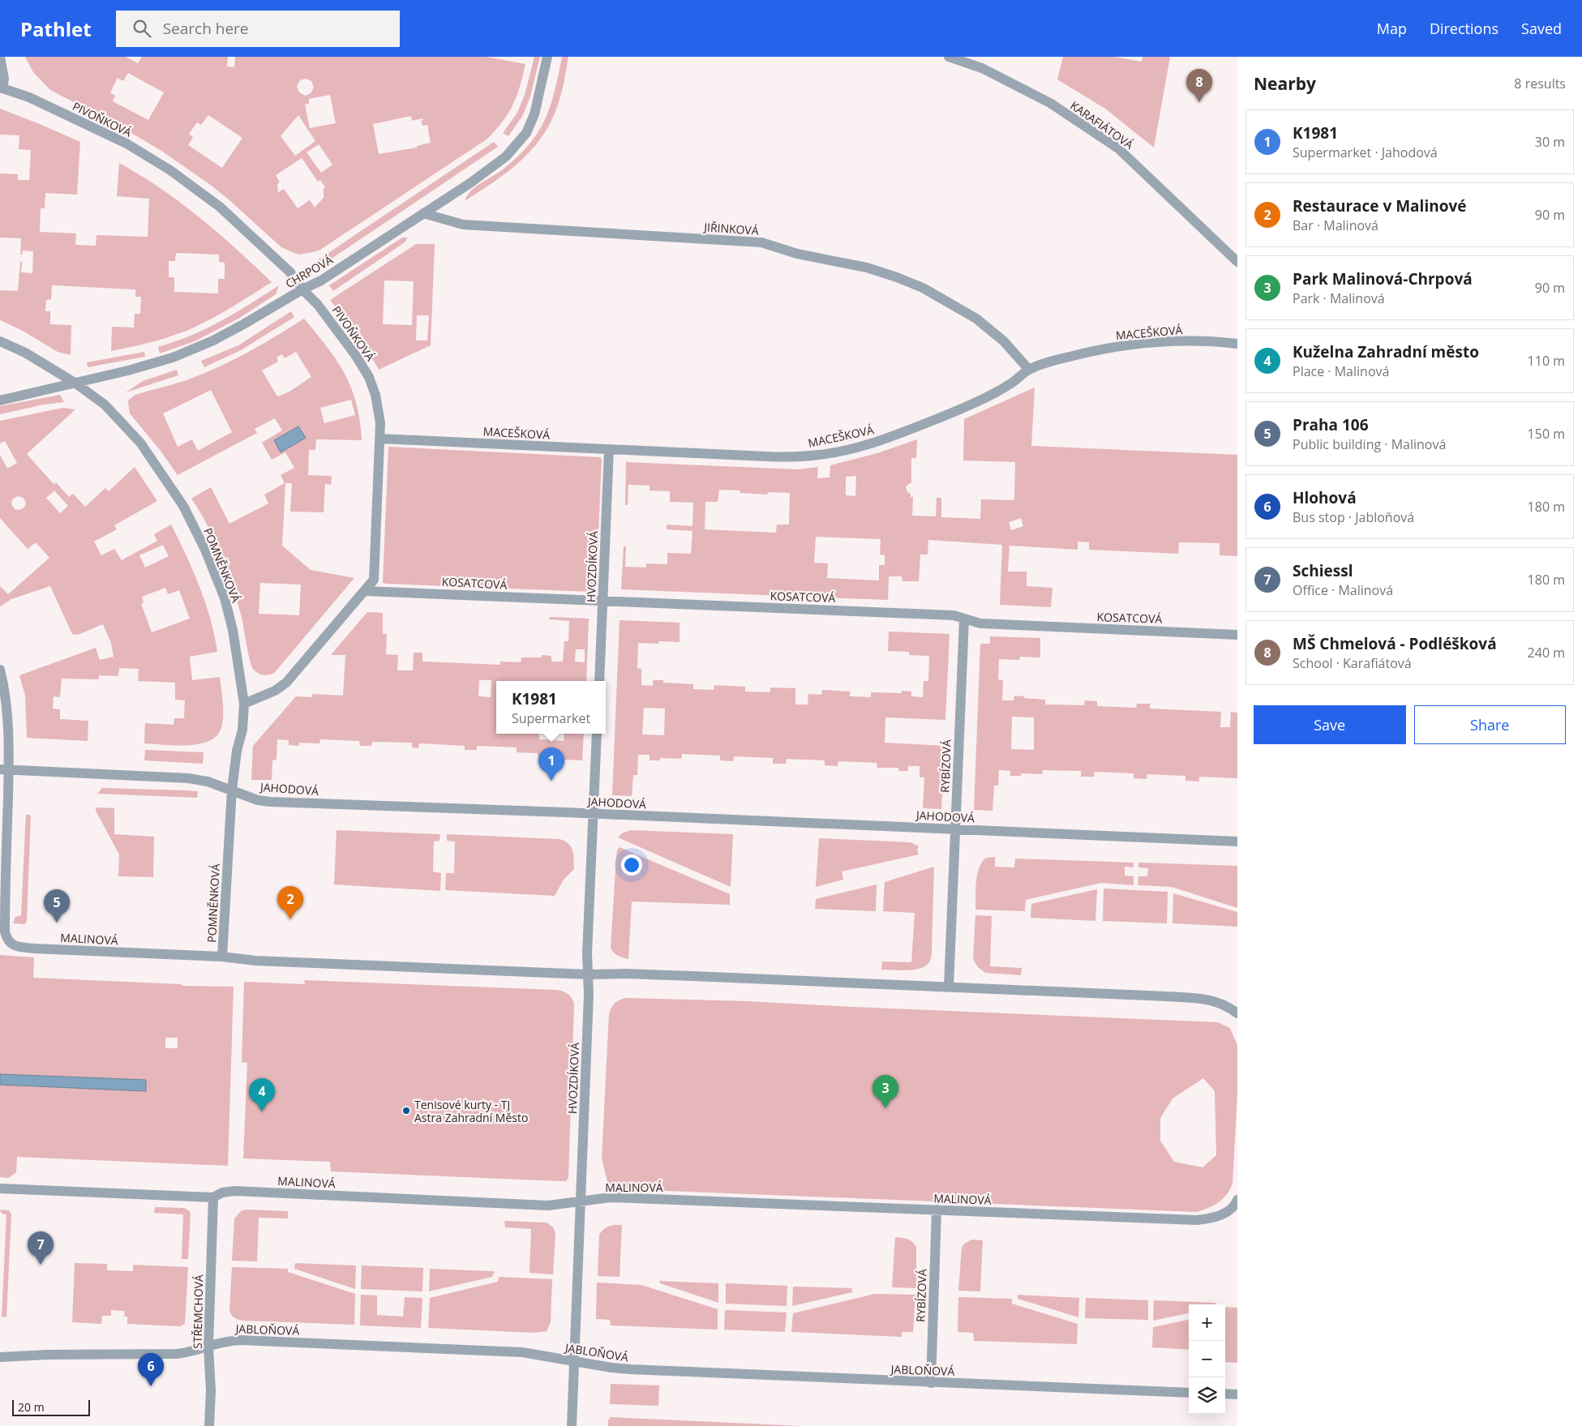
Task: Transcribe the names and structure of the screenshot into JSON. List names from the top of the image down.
{
  "streets": {
    "street": [
      "PIVOŇKOVÁ",
      "KARAFIÁTOVÁ",
      "JIŘINKOVÁ",
      "CHRPOVÁ",
      "MACEŠKOVÁ",
      "POMNĚNKOVÁ",
      "HVOZDÍKOVÁ",
      "KOSATCOVÁ",
      "RYBÍZOVÁ",
      "JAHODOVÁ",
      "MALINOVÁ",
      "STŘEMCHOVÁ",
      "JABLOŇOVÁ"
    ]
  },
  "crossings": [
    ["PIVOŇKOVÁ", "CHRPOVÁ"],
    ["PIVOŇKOVÁ", "MACEŠKOVÁ"],
    ["PIVOŇKOVÁ", "POMNĚNKOVÁ"],
    ["PIVOŇKOVÁ", "KOSATCOVÁ"],
    ["JIŘINKOVÁ", "CHRPOVÁ"],
    ["JIŘINKOVÁ", "MACEŠKOVÁ"],
    ["CHRPOVÁ", "POMNĚNKOVÁ"],
    ["MACEŠKOVÁ", "HVOZDÍKOVÁ"],
    ["POMNĚNKOVÁ", "JAHODOVÁ"],
    ["POMNĚNKOVÁ", "MALINOVÁ"],
    ["HVOZDÍKOVÁ", "KOSATCOVÁ"],
    ["HVOZDÍKOVÁ", "JAHODOVÁ"],
    ["HVOZDÍKOVÁ", "MALINOVÁ"],
    ["HVOZDÍKOVÁ", "JABLOŇOVÁ"],
    ["KOSATCOVÁ", "RYBÍZOVÁ"],
    ["RYBÍZOVÁ", "JAHODOVÁ"],
    ["RYBÍZOVÁ", "MALINOVÁ"],
    ["RYBÍZOVÁ", "JABLOŇOVÁ"],
    ["JAHODOVÁ", "MALINOVÁ"],
    ["MALINOVÁ", "STŘEMCHOVÁ"],
    ["STŘEMCHOVÁ", "JABLOŇOVÁ"]
  ],
  "places": ["Tenisové kurty - TJ Astra Zahradní Město"],
  "scale_bar": "20 m",
  "page": {
    "header": "Pathlet",
    "search": "Search here",
    "nav": ["Map", "Directions", "Saved"],
    "heading": ["Nearby", "8 results"],
    "pins": [
      "8",
      "1",
      "2",
      "5",
      "3",
      "4",
      "7",
      "6"
    ],
    "list": [
      {
        "mark": "1",
        "name": "K1981",
        "note": "Supermarket · Jahodová",
        "value": "30 m"
      },
      {
        "mark": "2",
        "name": "Restaurace v Malinové",
        "note": "Bar · Malinová",
        "value": "90 m"
      },
      {
        "mark": "3",
        "name": "Park Malinová-Chrpová",
        "note": "Park · Malinová",
        "value": "90 m"
      },
      {
        "mark": "4",
        "name": "Kuželna Zahradní město",
        "note": "Place · Malinová",
        "value": "110 m"
      },
      {
        "mark": "5",
        "name": "Praha 106",
        "note": "Public building · Malinová",
        "value": "150 m"
      },
      {
        "mark": "6",
        "name": "Hlohová",
        "note": "Bus stop · Jabloňová",
        "value": "180 m"
      },
      {
        "mark": "7",
        "name": "Schiessl",
        "note": "Office · Malinová",
        "value": "180 m"
      },
      {
        "mark": "8",
        "name": "MŠ Chmelová - Podléšková",
        "note": "School · Karafiátová",
        "value": "240 m"
      }
    ],
    "popup": ["K1981", "Supermarket"],
    "buttons": ["Save", "Share"],
    "map_buttons": ["+", "−"],
    "scale": "20 m"
  }
}
